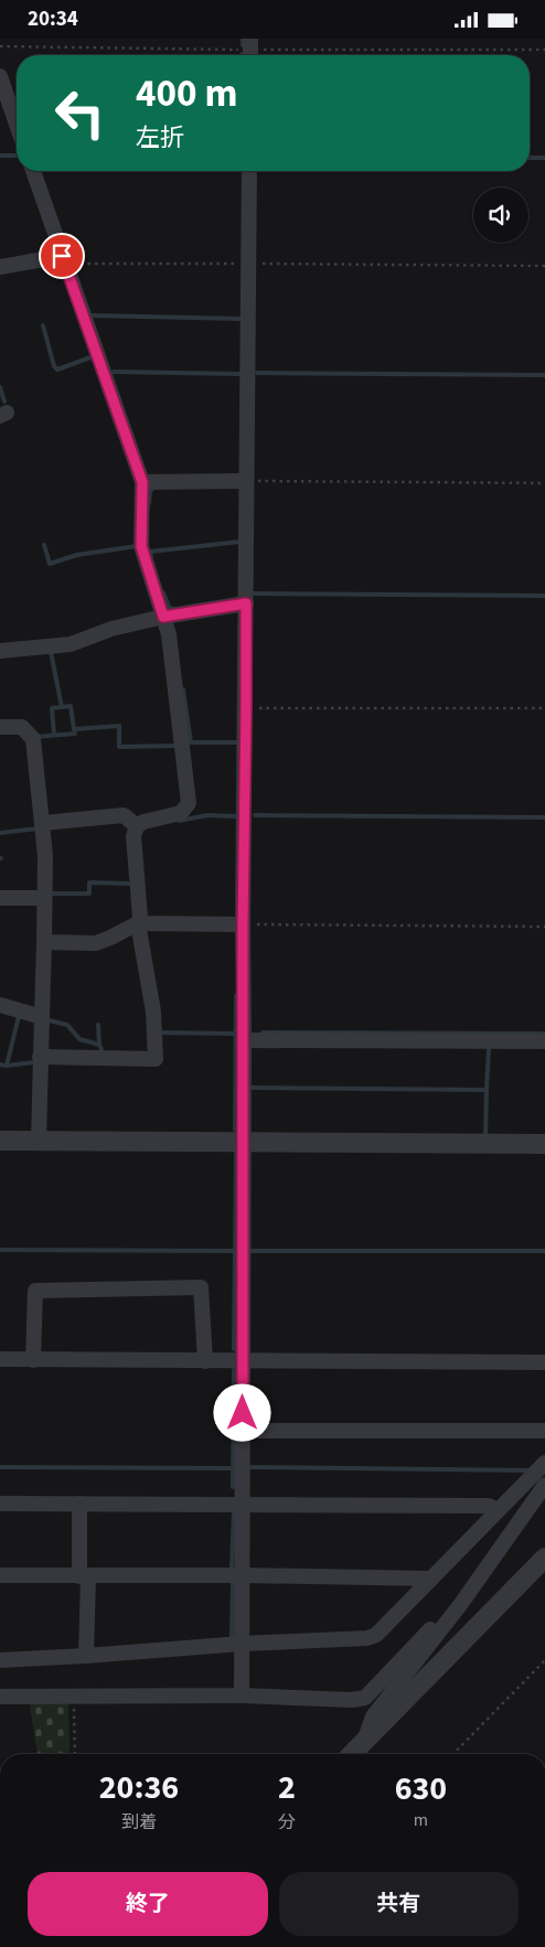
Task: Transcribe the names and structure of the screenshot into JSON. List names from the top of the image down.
{
  "page": {
    "status": "20:34",
    "turn": ["400 m", "左折"],
    "eta": [
      "20:36",
      "到着",
      "2",
      "分",
      "630",
      "m"
    ],
    "buttons": ["終了", "共有"]
  }
}
